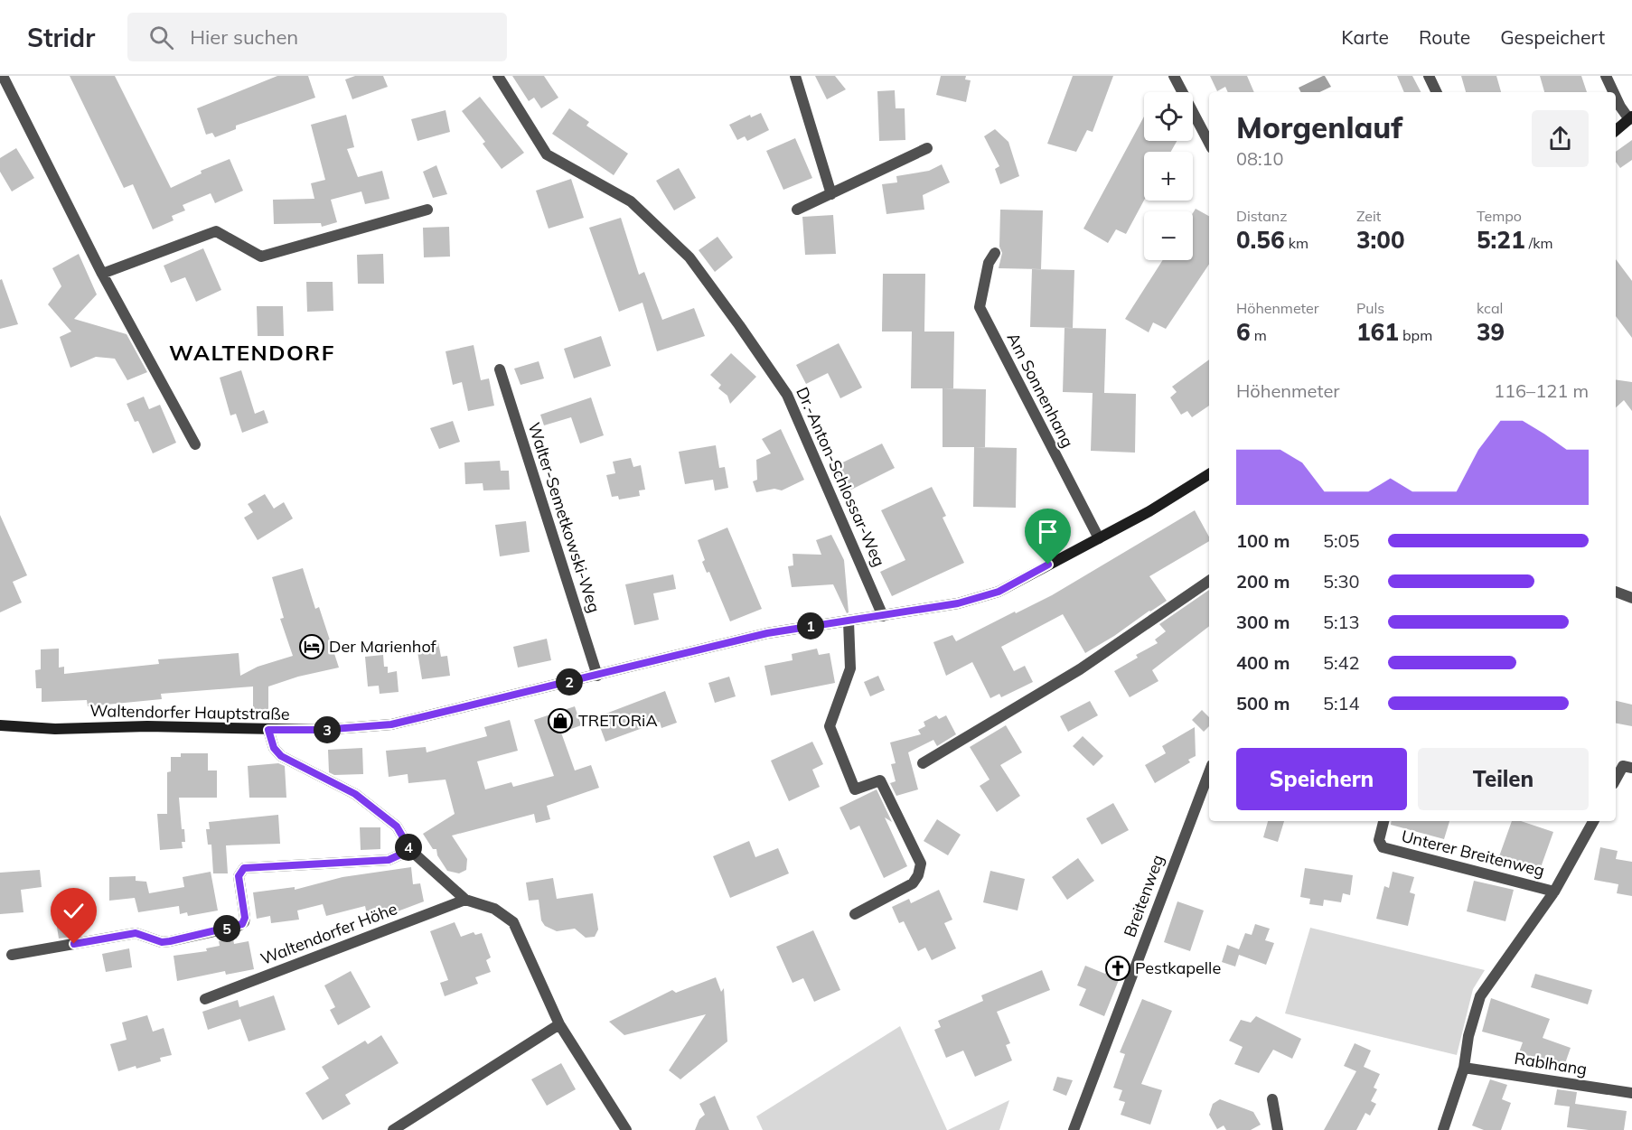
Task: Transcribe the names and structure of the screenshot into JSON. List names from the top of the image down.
{
  "streets": {
    "main road": ["Waltendorfer Hauptstraße"],
    "street": [
      "Am Sonnenhang",
      "Dr.-Anton-Schlossar-Weg",
      "Walter-Semetkowski-Weg",
      "Unterer Breitenweg",
      "Breitenweg",
      "Waltendorfer Höhe",
      "Rablhang"
    ]
  },
  "crossings": [
    ["Am Sonnenhang", "Waltendorfer Hauptstraße"],
    ["Dr.-Anton-Schlossar-Weg", "Waltendorfer Hauptstraße"],
    ["Walter-Semetkowski-Weg", "Waltendorfer Hauptstraße"],
    ["Unterer Breitenweg", "Rablhang"]
  ],
  "districts": ["WALTENDORF"],
  "places": {
    "hotel": ["Der Marienhof"],
    "shop": ["TRETORiA"],
    "church": ["Pestkapelle"]
  },
  "page": {
    "header": "Stridr",
    "search": "Hier suchen",
    "nav": ["Karte", "Route", "Gespeichert"],
    "map_buttons": ["+", "−"],
    "heading": ["Morgenlauf", "08:10"],
    "stats": [
      ["Distanz", "0.56 km"],
      ["Zeit", "3:00"],
      ["Tempo", "5:21 /km"],
      ["Höhenmeter", "6 m"],
      ["Puls", "161 bpm"],
      ["kcal", "39"]
    ],
    "chart": ["Höhenmeter", "116–121 m"],
    "list": [
      {
        "name": "100 m",
        "note": "5:05"
      },
      {
        "name": "200 m",
        "note": "5:30"
      },
      {
        "name": "300 m",
        "note": "5:13"
      },
      {
        "name": "400 m",
        "note": "5:42"
      },
      {
        "name": "500 m",
        "note": "5:14"
      }
    ],
    "pins": [
      "1",
      "2",
      "3",
      "4",
      "5"
    ],
    "buttons": ["Speichern", "Teilen"]
  }
}
